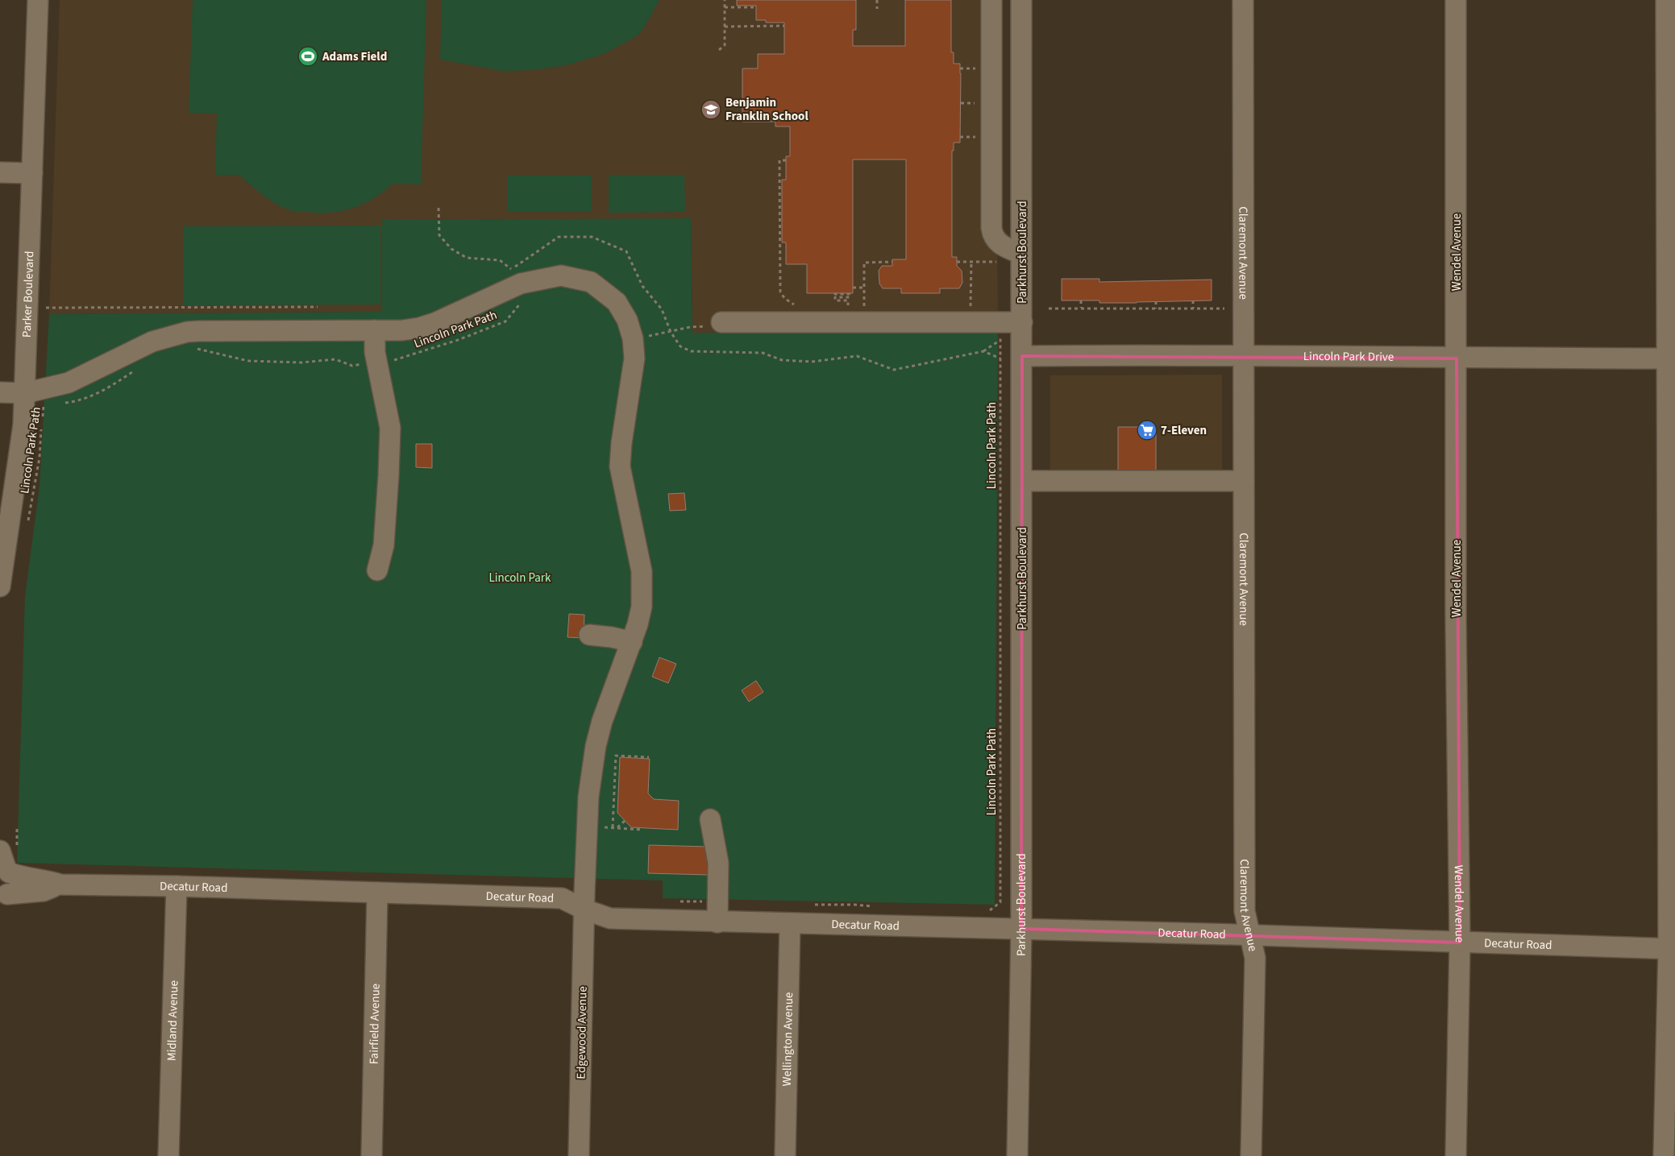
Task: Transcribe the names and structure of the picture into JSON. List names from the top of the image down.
{
  "streets": {
    "street": [
      "Parkhurst Boulevard",
      "Claremont Avenue",
      "Wendel Avenue",
      "Parker Boulevard",
      "Lincoln Park Drive",
      "Decatur Road",
      "Midland Avenue",
      "Fairfield Avenue",
      "Edgewood Avenue",
      "Wellington Avenue"
    ],
    "path": ["Lincoln Park Path"]
  },
  "crossings": [
    ["Parkhurst Boulevard", "Lincoln Park Drive"],
    ["Parkhurst Boulevard", "Decatur Road"],
    ["Claremont Avenue", "Lincoln Park Drive"],
    ["Claremont Avenue", "Decatur Road"],
    ["Wendel Avenue", "Lincoln Park Drive"],
    ["Wendel Avenue", "Decatur Road"],
    ["Parker Boulevard", "Edgewood Avenue"],
    ["Lincoln Park Path", "Edgewood Avenue"],
    ["Decatur Road", "Midland Avenue"],
    ["Decatur Road", "Fairfield Avenue"],
    ["Decatur Road", "Edgewood Avenue"],
    ["Decatur Road", "Wellington Avenue"]
  ],
  "parks": ["Lincoln Park"],
  "places": {
    "sports": ["Adams Field"],
    "school or university": ["Benjamin Franklin School"],
    "supermarket": ["7-Eleven"]
  }
}
